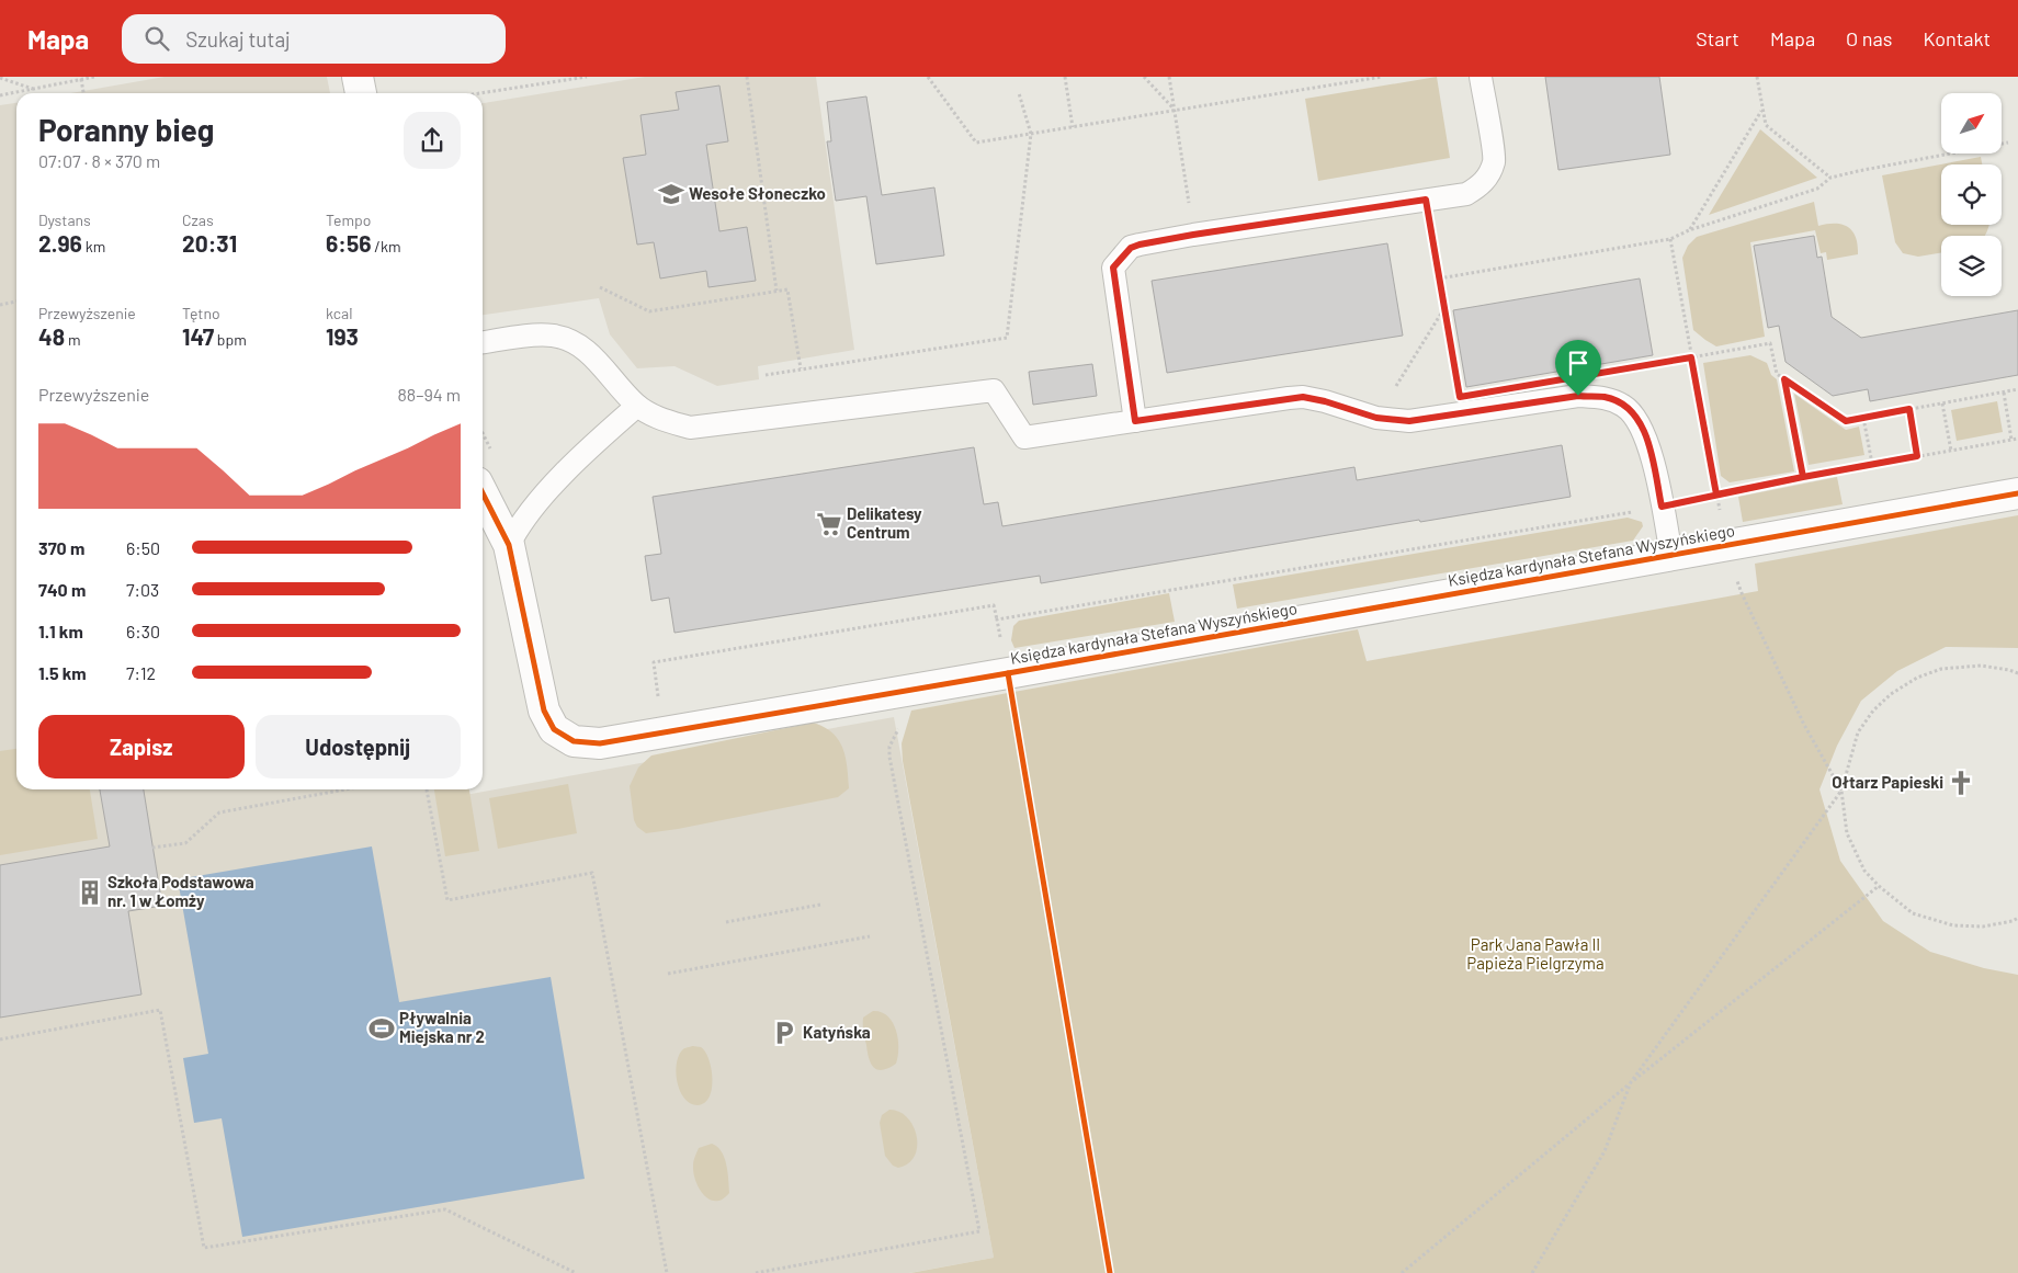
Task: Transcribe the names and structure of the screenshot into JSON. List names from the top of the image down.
{
  "streets": {
    "street": ["Księdza kardynała Stefana Wyszyńskiego"]
  },
  "parks": ["Park Jana Pawła II Papieża Pielgrzyma"],
  "places": {
    "school or university": ["Wesołe Słoneczko"],
    "supermarket": ["Delikatesy Centrum"],
    "church": ["Ołtarz Papieski"],
    "building": ["Szkoła Podstawowa nr. 1 w Łomży"],
    "sports": ["Pływalnia Miejska nr 2"],
    "parking": ["Katyńska"]
  },
  "north": "top right",
  "page": {
    "header": "Mapa",
    "search": "Szukaj tutaj",
    "nav": [
      "Start",
      "Mapa",
      "O nas",
      "Kontakt"
    ],
    "heading": ["Poranny bieg", "07:07 · 8 × 370 m"],
    "stats": [
      ["Dystans", "2.96 km"],
      ["Czas", "20:31"],
      ["Tempo", "6:56 /km"],
      ["Przewyższenie", "48 m"],
      ["Tętno", "147 bpm"],
      ["kcal", "193"]
    ],
    "chart": ["Przewyższenie", "88–94 m"],
    "list": [
      {
        "name": "370 m",
        "note": "6:50"
      },
      {
        "name": "740 m",
        "note": "7:03"
      },
      {
        "name": "1.1 km",
        "note": "6:30"
      },
      {
        "name": "1.5 km",
        "note": "7:12"
      }
    ],
    "buttons": ["Zapisz", "Udostępnij"]
  }
}
